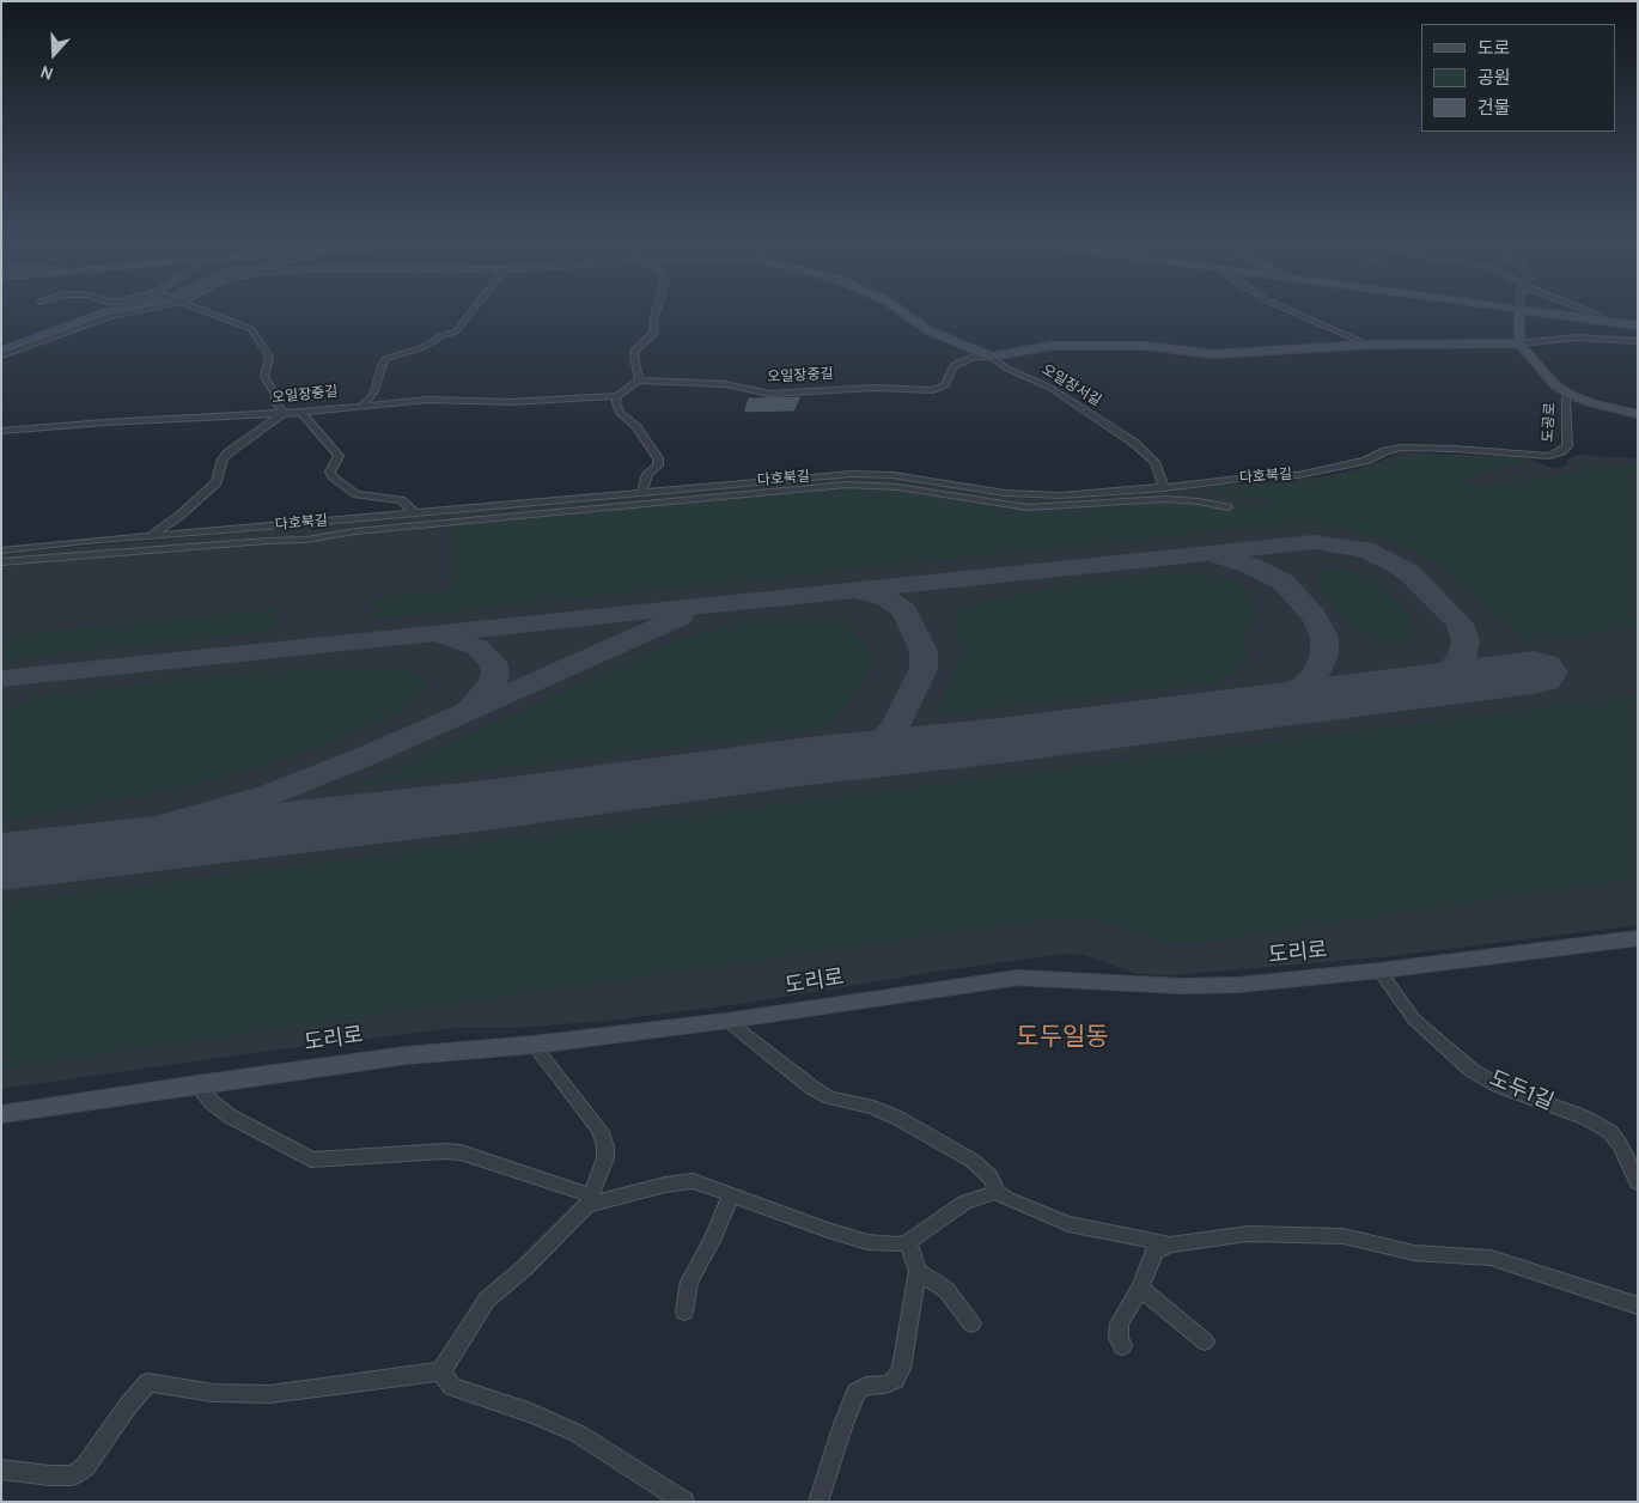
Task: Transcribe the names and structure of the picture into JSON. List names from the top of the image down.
{
  "streets": {
    "street": [
      "오일장중길",
      "오일장서길",
      "도공로",
      "다호북길",
      "도리로",
      "도두1길"
    ]
  },
  "crossings": [
    ["오일장중길", "오일장서길"],
    ["오일장서길", "다호북길"],
    ["도공로", "다호북길"],
    ["도리로", "도두1길"]
  ],
  "districts": ["도두일동"],
  "legend": ["도로", "공원", "건물"],
  "north": "bottom"
}
